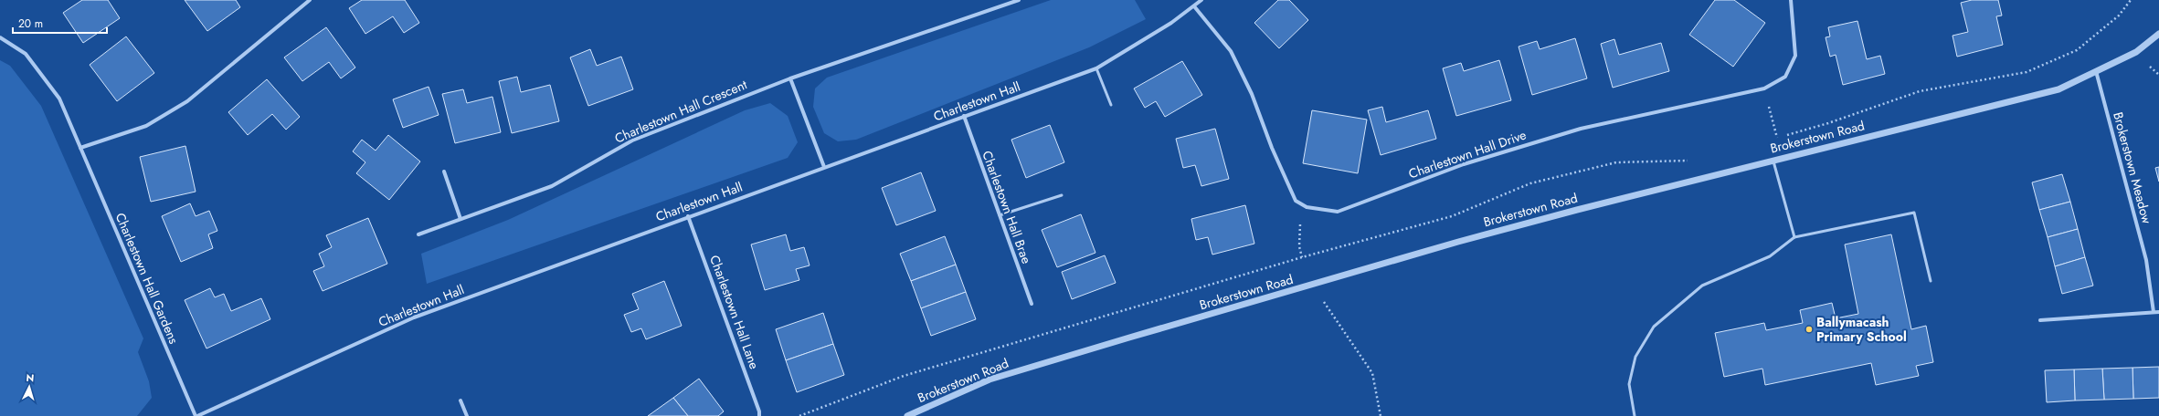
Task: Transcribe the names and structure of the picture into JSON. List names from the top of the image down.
{
  "streets": {
    "street": [
      "Charlestown Hall",
      "Charlestown Hall Crescent",
      "Brokerstown Road",
      "Charlestown Hall Drive",
      "Brokerstown Meadow",
      "Charlestown Hall Brae",
      "Charlestown Hall Gardens",
      "Charlestown Hall Lane"
    ]
  },
  "crossings": [
    ["Charlestown Hall", "Charlestown Hall Brae"],
    ["Charlestown Hall", "Charlestown Hall Gardens"],
    ["Charlestown Hall", "Charlestown Hall Lane"],
    ["Brokerstown Road", "Brokerstown Meadow"]
  ],
  "places": ["Ballymacash Primary School"],
  "scale_bar": "20 m",
  "north": "top"
}
